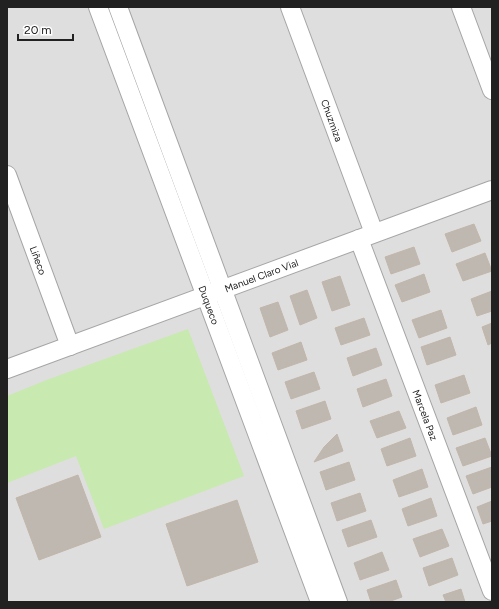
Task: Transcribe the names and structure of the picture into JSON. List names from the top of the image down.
{
  "streets": {
    "street": [
      "Chuzmiza",
      "Liñeco",
      "Manuel Claro Vial",
      "Duqueco",
      "Marcela Paz"
    ]
  },
  "crossings": [
    ["Chuzmiza", "Manuel Claro Vial"],
    ["Chuzmiza", "Marcela Paz"],
    ["Liñeco", "Manuel Claro Vial"],
    ["Manuel Claro Vial", "Duqueco"],
    ["Manuel Claro Vial", "Marcela Paz"]
  ],
  "scale_bar": "20 m"
}
